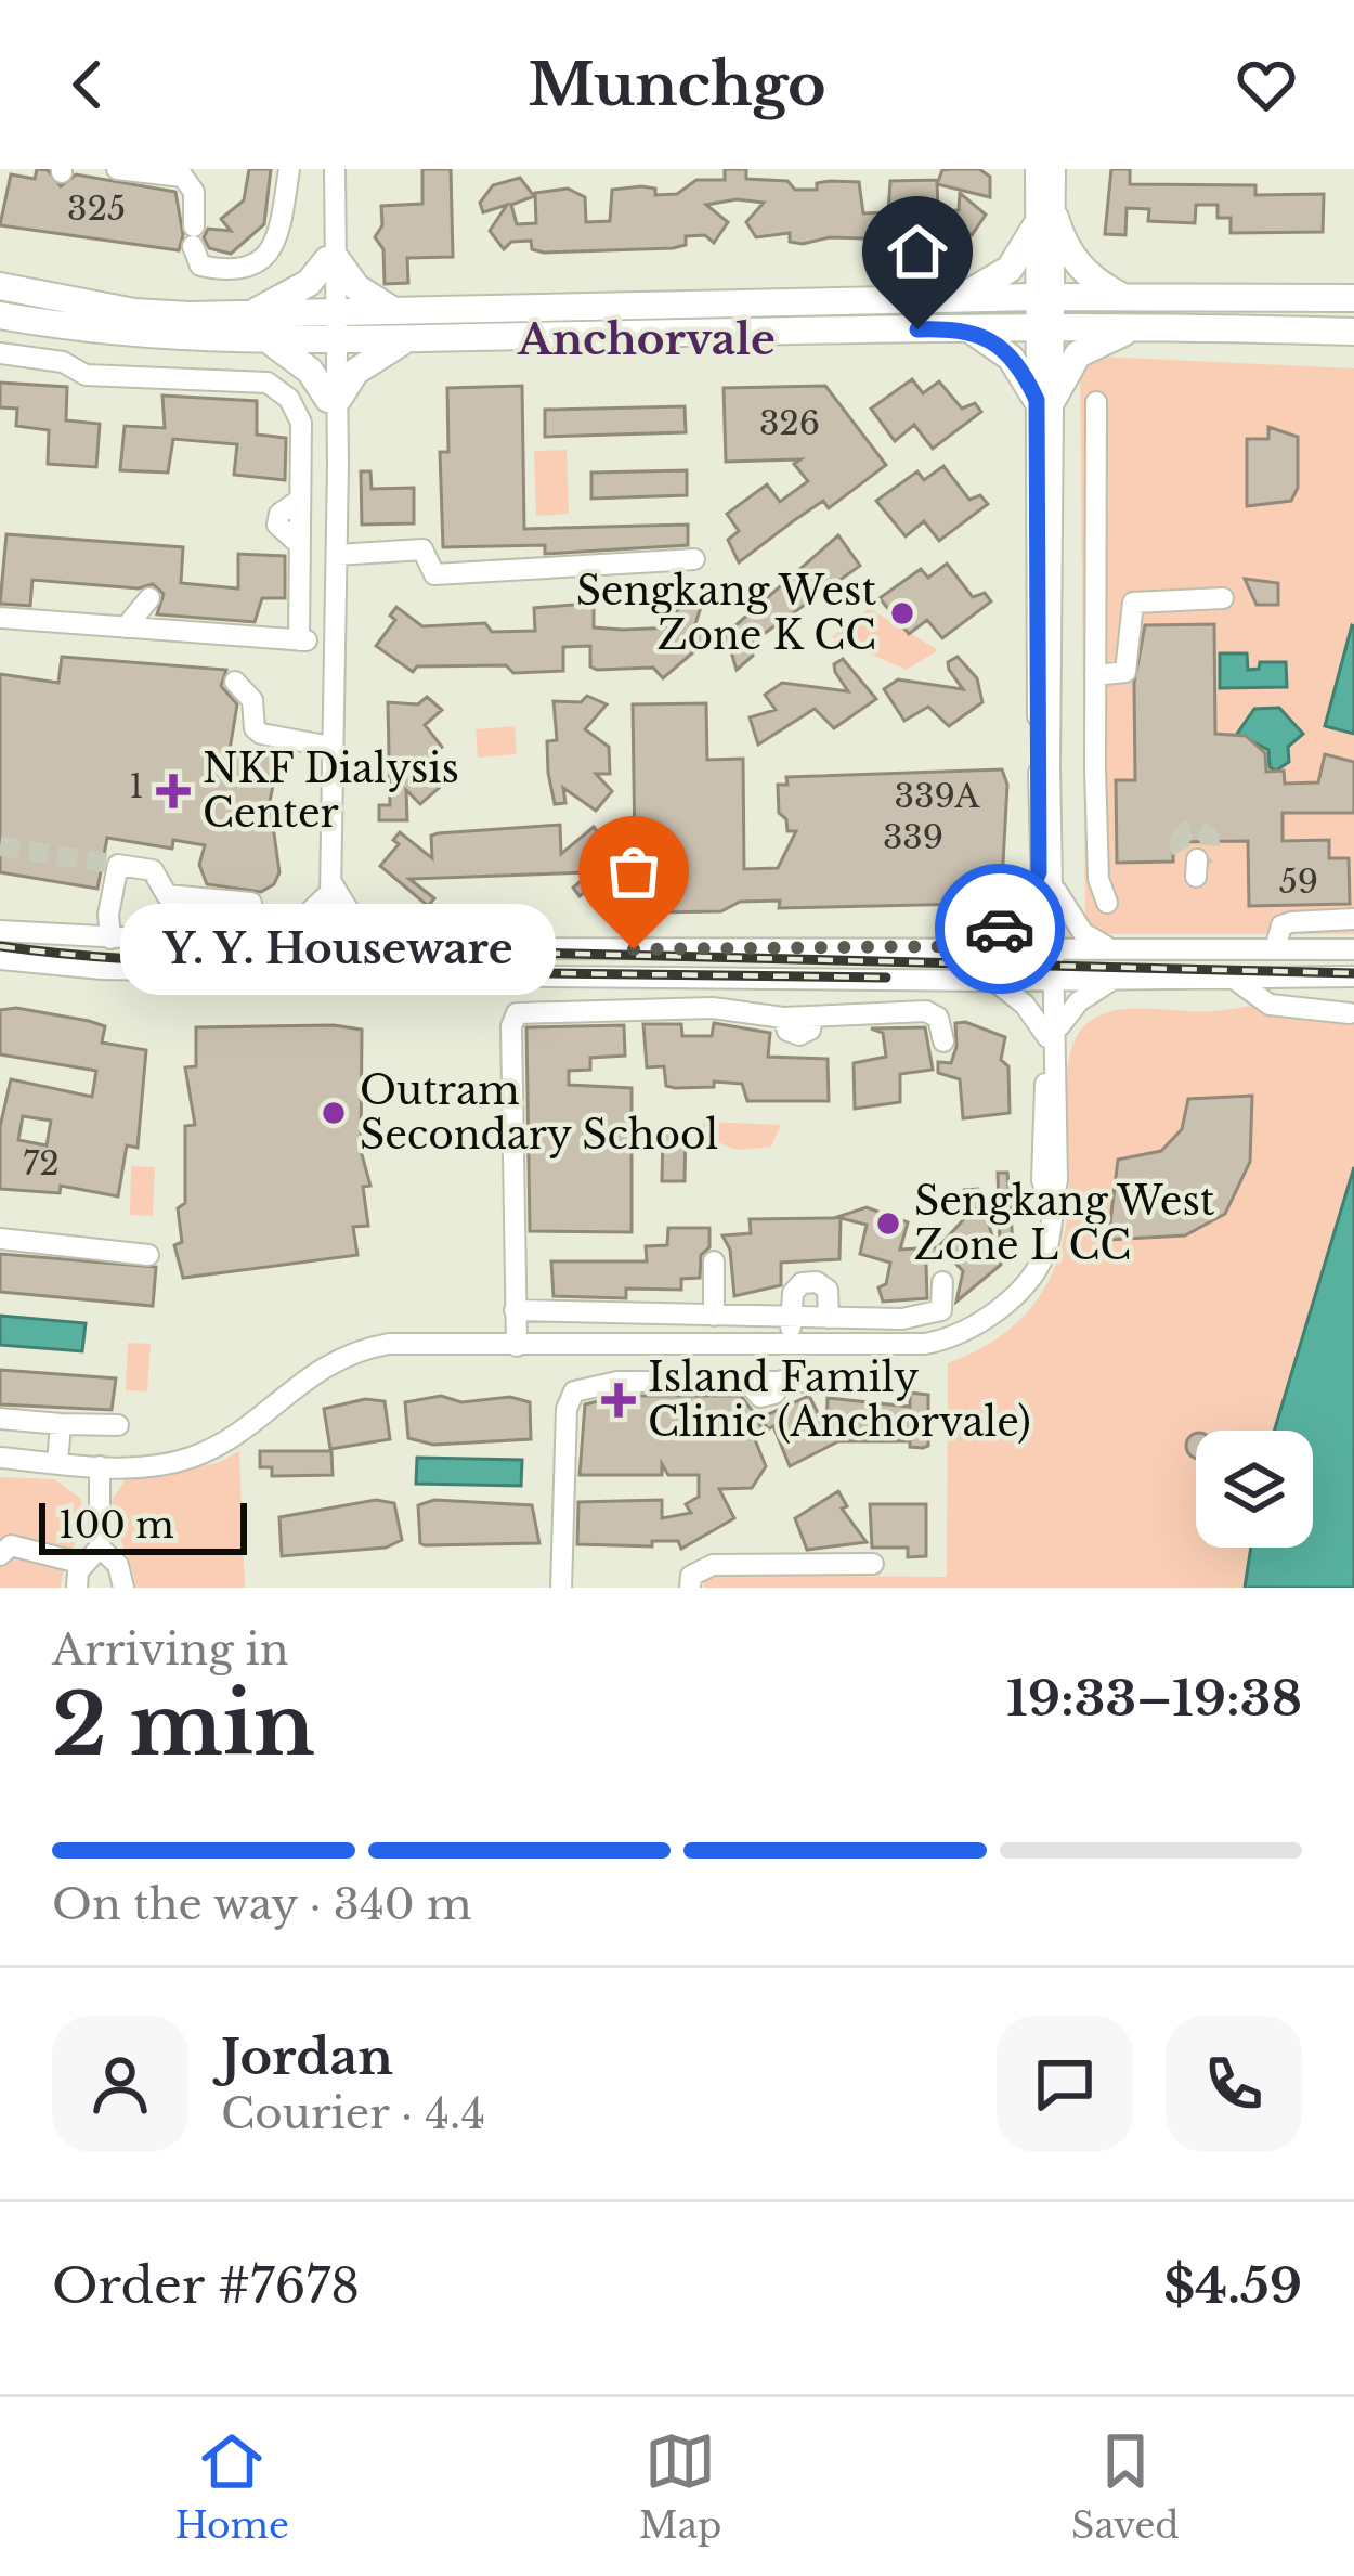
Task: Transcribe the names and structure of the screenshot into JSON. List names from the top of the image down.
{
  "districts": ["Anchorvale"],
  "places": {
    "other": [
      "Sengkang West Zone K CC",
      "Y. Y. Houseware",
      "Outram Secondary School",
      "Sengkang West Zone L CC"
    ],
    "health": ["NKF Dialysis Center", "Island Family Clinic (Anchorvale)"]
  },
  "house_numbers": [
    "325",
    "326",
    "1",
    "339A",
    "339",
    "59",
    "72"
  ],
  "scale_bar": "100 m",
  "page": {
    "header": "Munchgo",
    "bubble": "Y. Y. Houseware",
    "scale": "100 m",
    "heading": ["2 min", "Arriving in", "19:33–19:38"],
    "panel": [
      "Jordan",
      "Courier · 4.4",
      "Order #7678",
      "$4.59"
    ],
    "bar": "On the way · 340 m",
    "tabs": ["Home", "Map", "Saved"]
  }
}
